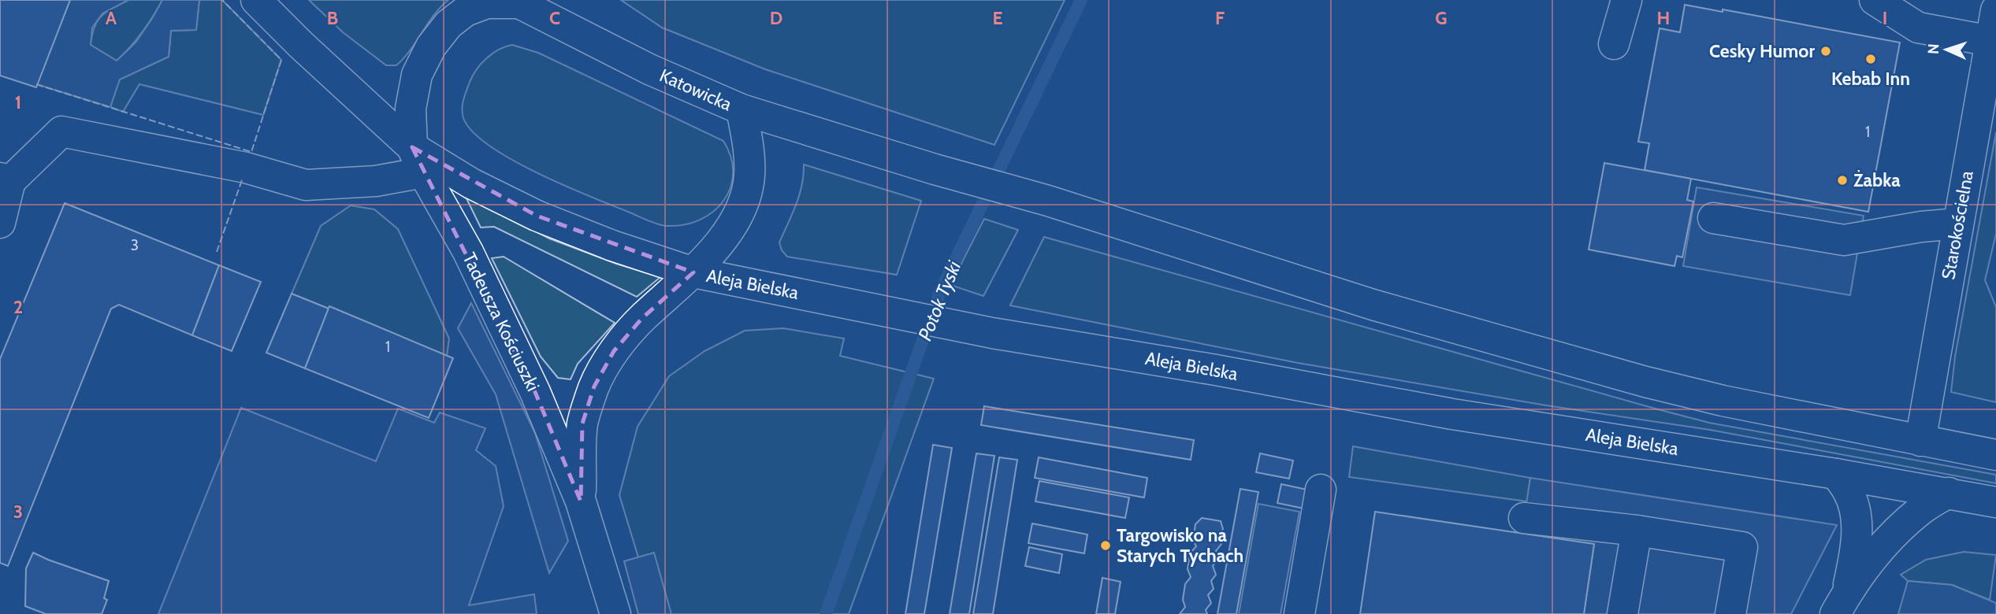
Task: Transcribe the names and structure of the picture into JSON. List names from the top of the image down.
{
  "streets": {
    "main road": [
      "Katowicka",
      "Starokościelna",
      "Aleja Bielska",
      "Tadeusza Kościuszki"
    ]
  },
  "crossings": [
    ["Katowicka", "Aleja Bielska"],
    ["Katowicka", "Tadeusza Kościuszki"],
    ["Aleja Bielska", "Tadeusza Kościuszki"]
  ],
  "water": ["Potok Tyski"],
  "places": [
    "Cesky Humor",
    "Kebab Inn",
    "Żabka",
    "Targowisko na Starych Tychach"
  ],
  "house_numbers": ["1", "3", "1"],
  "north": "left",
  "grid": {
    "columns": [
      "A",
      "B",
      "C",
      "D",
      "E",
      "F",
      "G",
      "H",
      "I"
    ],
    "rows": ["1", "2", "3"]
  }
}
